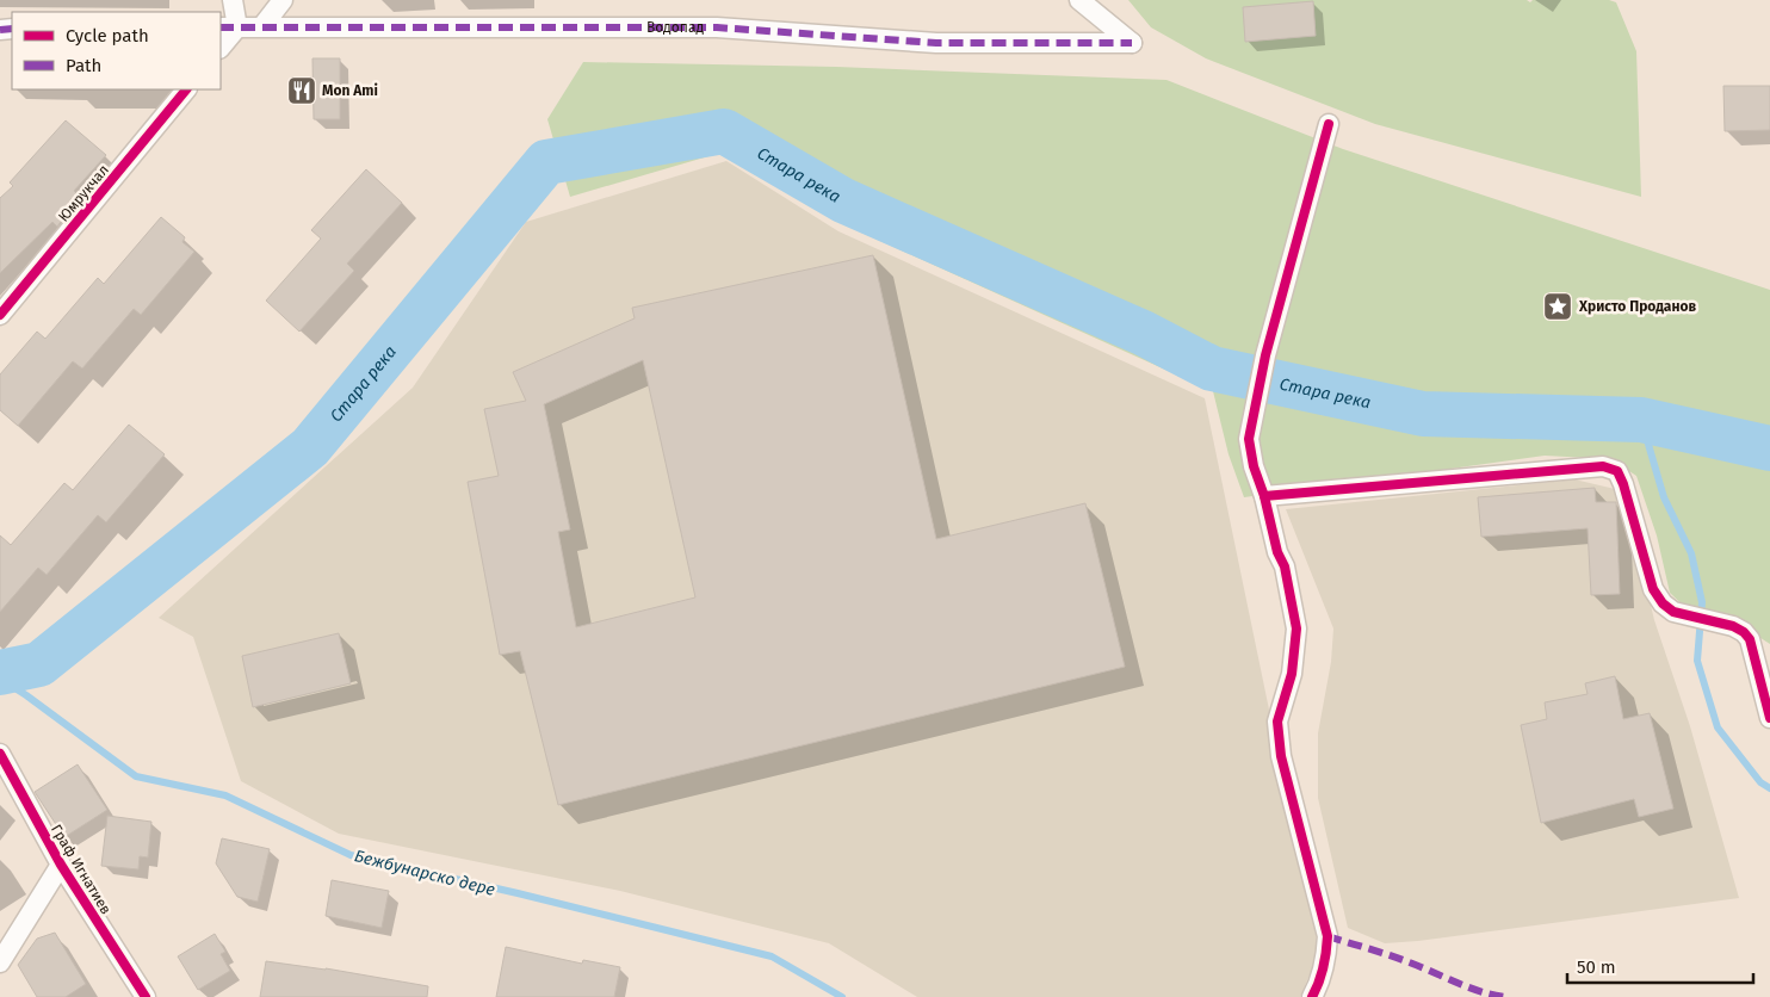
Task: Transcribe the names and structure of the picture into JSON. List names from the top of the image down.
{
  "streets": {
    "street": ["Водопад", "Юмрукчал", "Граф Игнатиев"]
  },
  "water": ["Стара река", "Бежбунарско дере"],
  "places": {
    "restaurant": ["Mon Ami"],
    "place": ["Христо Проданов"]
  },
  "legend": ["Cycle path", "Path"],
  "scale_bar": "50 m"
}
